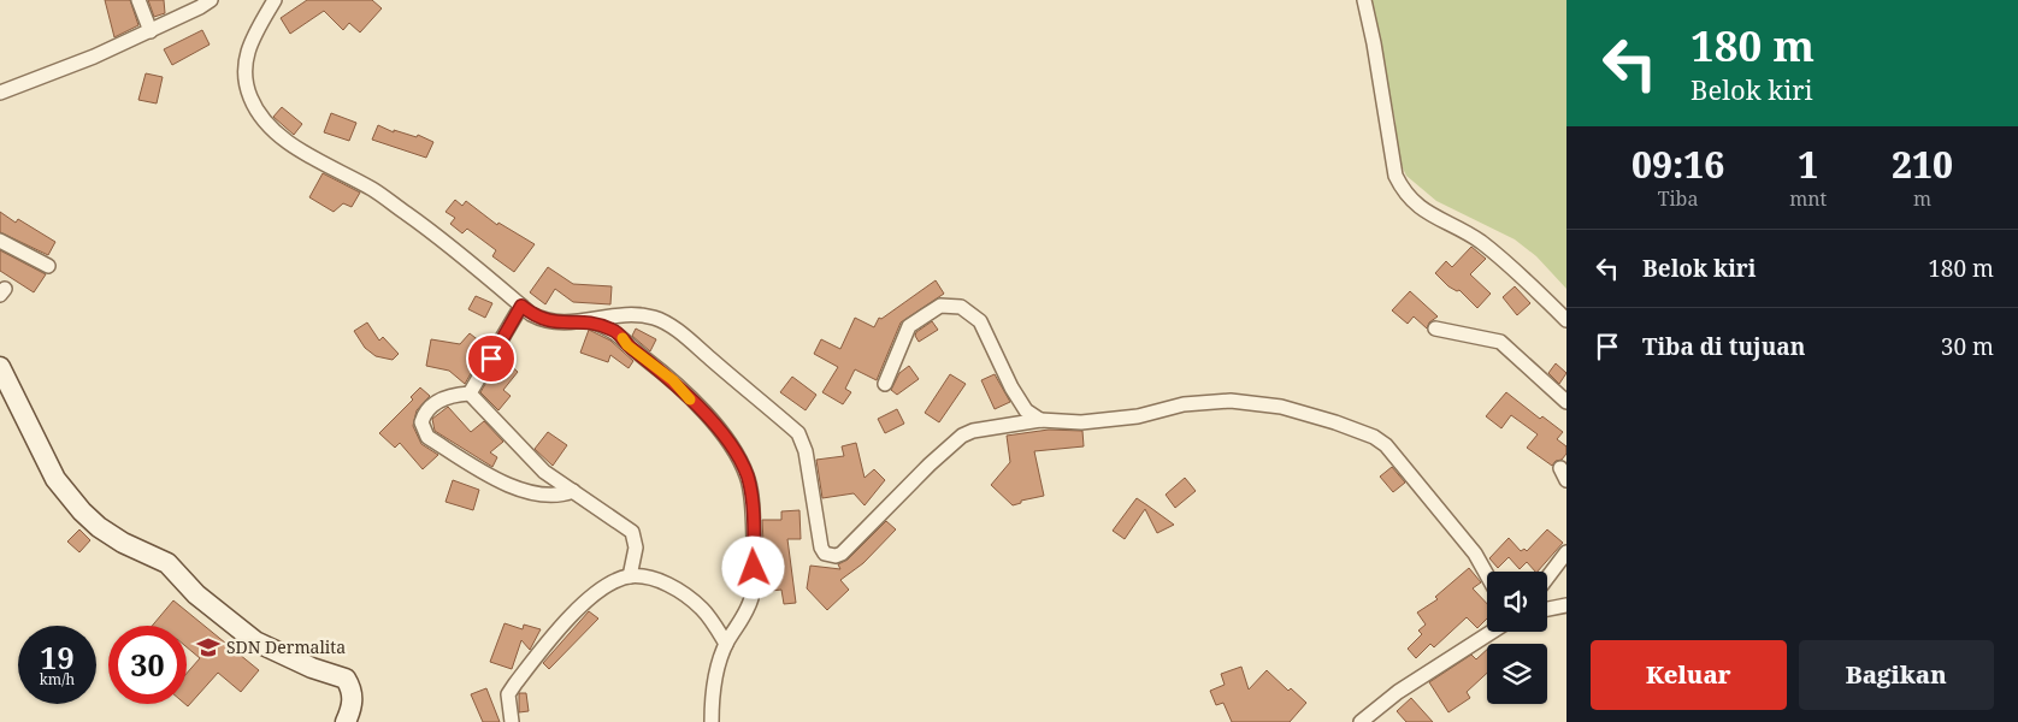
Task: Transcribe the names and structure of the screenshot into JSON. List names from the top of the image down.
{
  "places": {
    "school or university": ["SDN Dermalita"]
  },
  "page": {
    "turn": ["180 m", "Belok kiri"],
    "eta": [
      "09:16",
      "Tiba",
      "1",
      "mnt",
      "210",
      "m"
    ],
    "list": [
      {
        "name": "Belok kiri",
        "value": "180 m"
      },
      {
        "name": "Tiba di tujuan",
        "value": "30 m"
      }
    ],
    "speed": "19 km/h",
    "limit": "30",
    "buttons": ["Keluar", "Bagikan"]
  }
}
